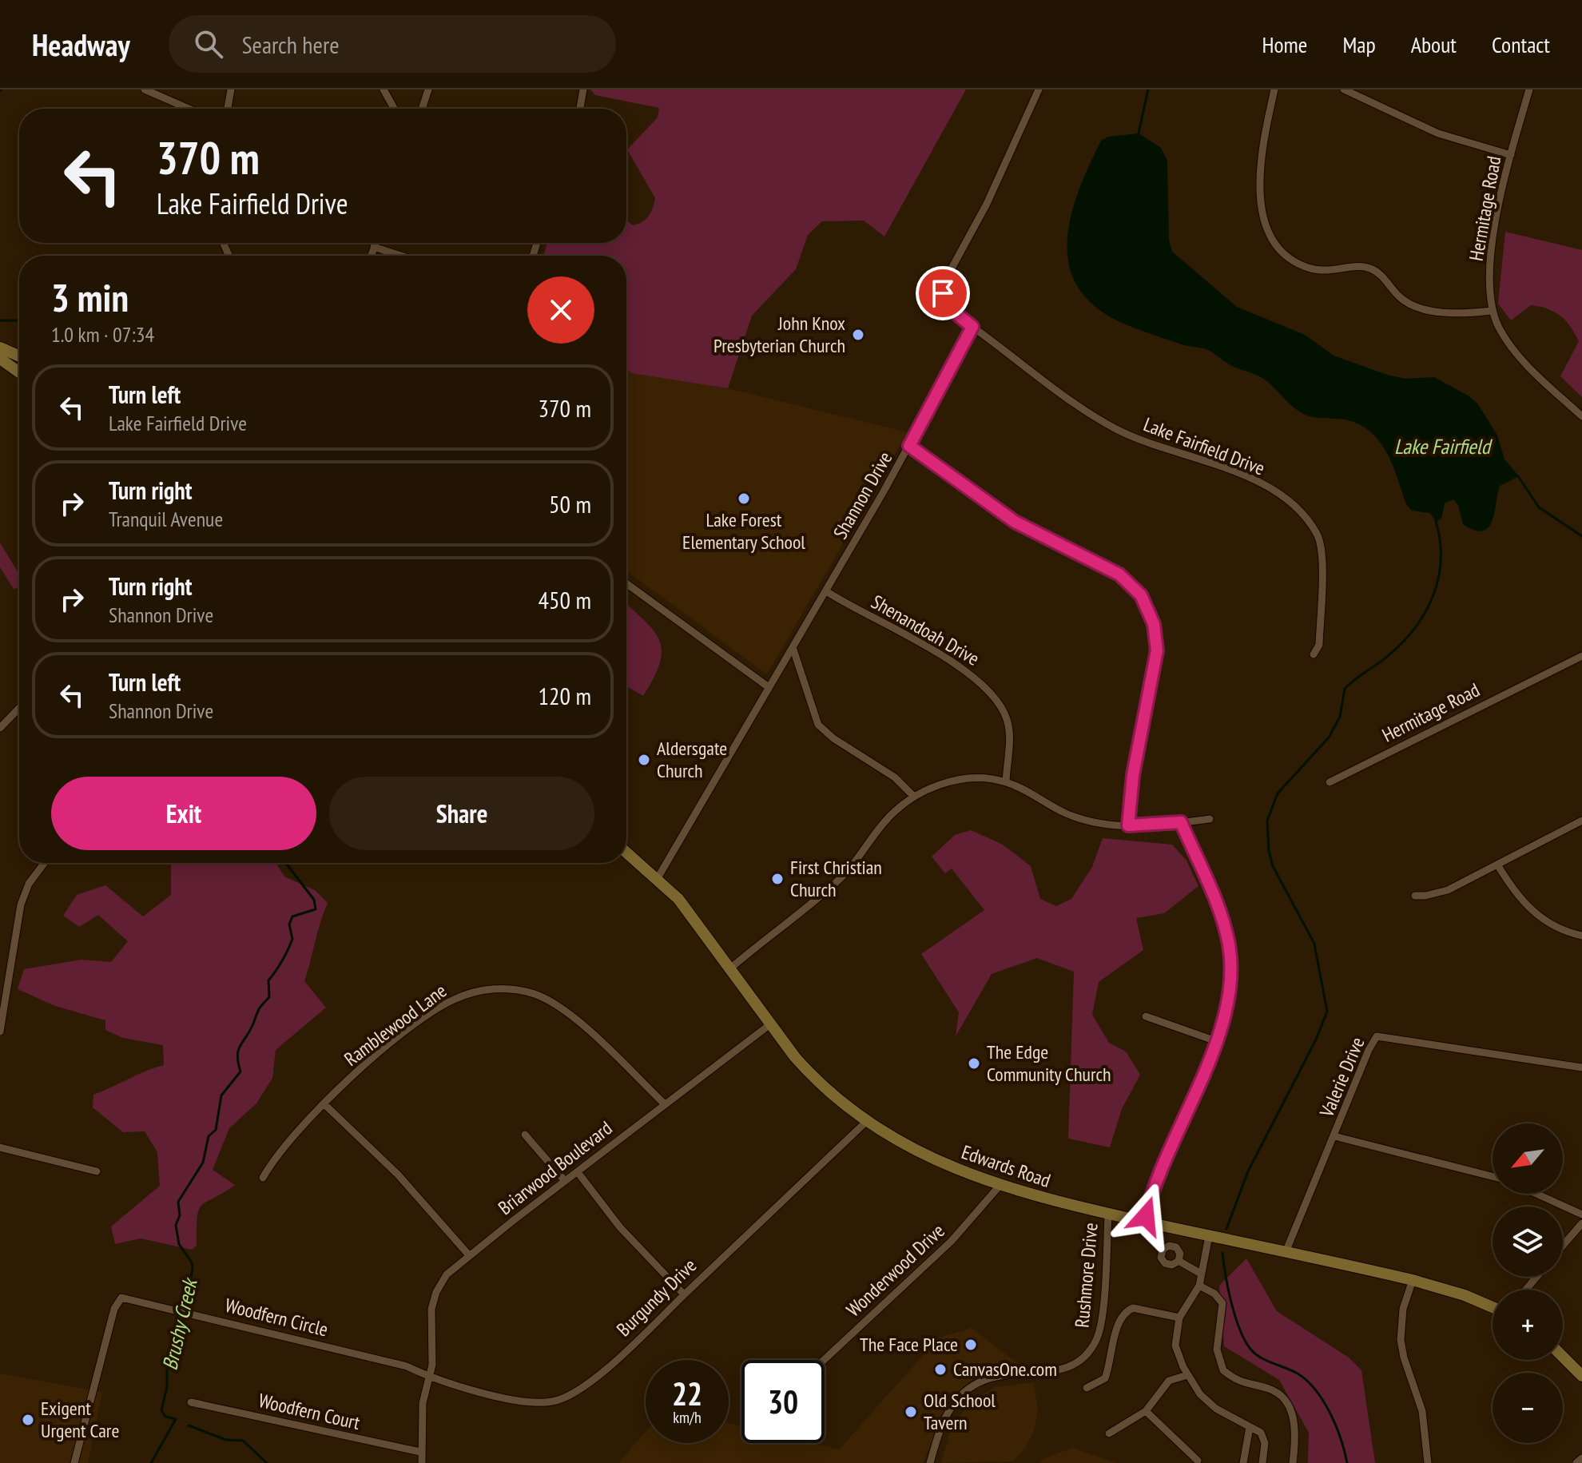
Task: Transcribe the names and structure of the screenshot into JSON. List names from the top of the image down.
{
  "streets": {
    "street": [
      "Hermitage Road",
      "Lake Fairfield Drive",
      "Shannon Drive",
      "Shenandoah Drive",
      "Ramblewood Lane",
      "Valerie Drive",
      "Edwards Road",
      "Briarwood Boulevard",
      "Wonderwood Drive",
      "Rushmore Drive",
      "Burgundy Drive",
      "Woodfern Circle",
      "Woodfern Court"
    ]
  },
  "crossings": [
    ["Lake Fairfield Drive", "Shannon Drive"],
    ["Shannon Drive", "Shenandoah Drive"],
    ["Shannon Drive", "Edwards Road"],
    ["Ramblewood Lane", "Briarwood Boulevard"],
    ["Valerie Drive", "Edwards Road"],
    ["Edwards Road", "Briarwood Boulevard"],
    ["Edwards Road", "Wonderwood Drive"],
    ["Edwards Road", "Rushmore Drive"],
    ["Edwards Road", "Burgundy Drive"],
    ["Briarwood Boulevard", "Burgundy Drive"],
    ["Briarwood Boulevard", "Woodfern Circle"],
    ["Burgundy Drive", "Woodfern Circle"]
  ],
  "water": ["Lake Fairfield", "Brushy Creek"],
  "places": [
    "John Knox Presbyterian Church",
    "Lake Forest Elementary School",
    "Aldersgate Church",
    "First Christian Church",
    "The Edge Community Church",
    "The Face Place",
    "CanvasOne.com",
    "Old School Tavern",
    "Exigent Urgent Care"
  ],
  "north": "bottom left",
  "page": {
    "header": "Headway",
    "search": "Search here",
    "nav": [
      "Home",
      "Map",
      "About",
      "Contact"
    ],
    "turn": ["370 m", "Lake Fairfield Drive"],
    "heading": ["3 min", "1.0 km · 07:34"],
    "list": [
      {
        "name": "Turn left",
        "note": "Lake Fairfield Drive",
        "value": "370 m"
      },
      {
        "name": "Turn right",
        "note": "Tranquil Avenue",
        "value": "50 m"
      },
      {
        "name": "Turn right",
        "note": "Shannon Drive",
        "value": "450 m"
      },
      {
        "name": "Turn left",
        "note": "Shannon Drive",
        "value": "120 m"
      }
    ],
    "buttons": ["Exit", "Share"],
    "map_buttons": ["+", "−"],
    "speed": "22 km/h",
    "limit": "30"
  }
}
